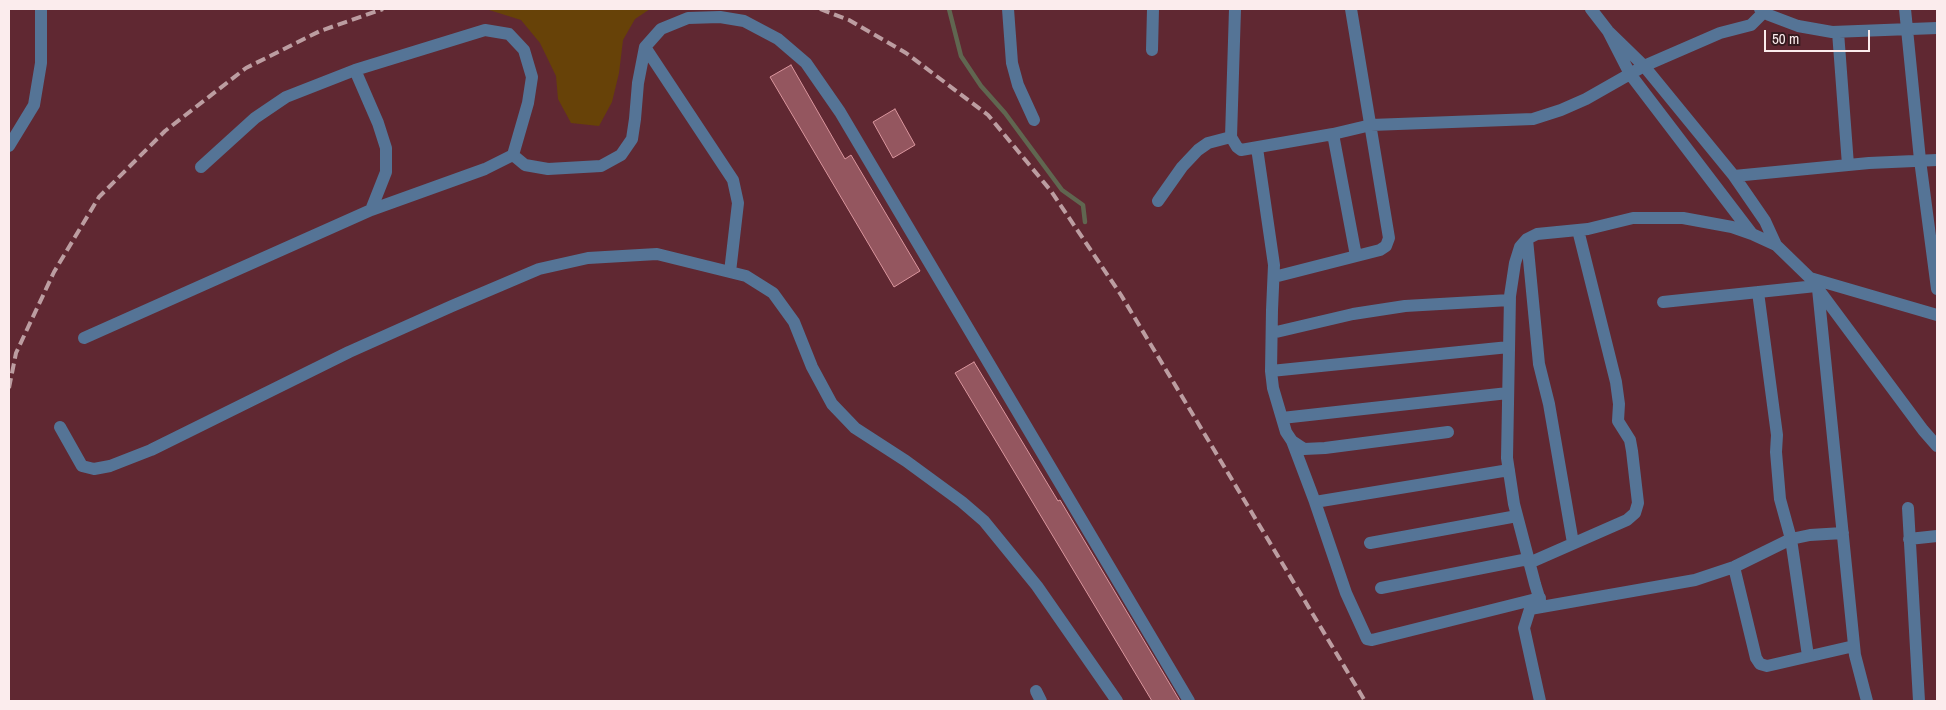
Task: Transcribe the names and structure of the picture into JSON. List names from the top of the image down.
{
  "scale_bar": "50 m"
}
